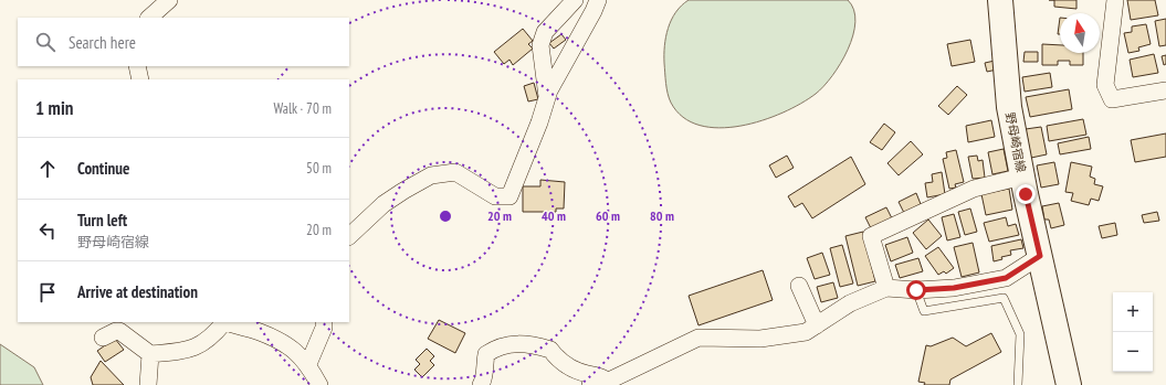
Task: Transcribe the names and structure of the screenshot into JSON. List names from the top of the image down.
{
  "streets": {
    "main road": ["野母崎宿線"]
  },
  "north": "top",
  "page": {
    "search": "Search here",
    "heading": ["1 min", "Walk · 70 m"],
    "list": [
      ["Continue", "50 m"],
      ["Turn left", "野母崎宿線", "20 m"],
      "Arrive at destination"
    ],
    "map_buttons": ["+", "−"]
  },
  "rings": [
    "20 m",
    "40 m",
    "60 m",
    "80 m"
  ]
}
